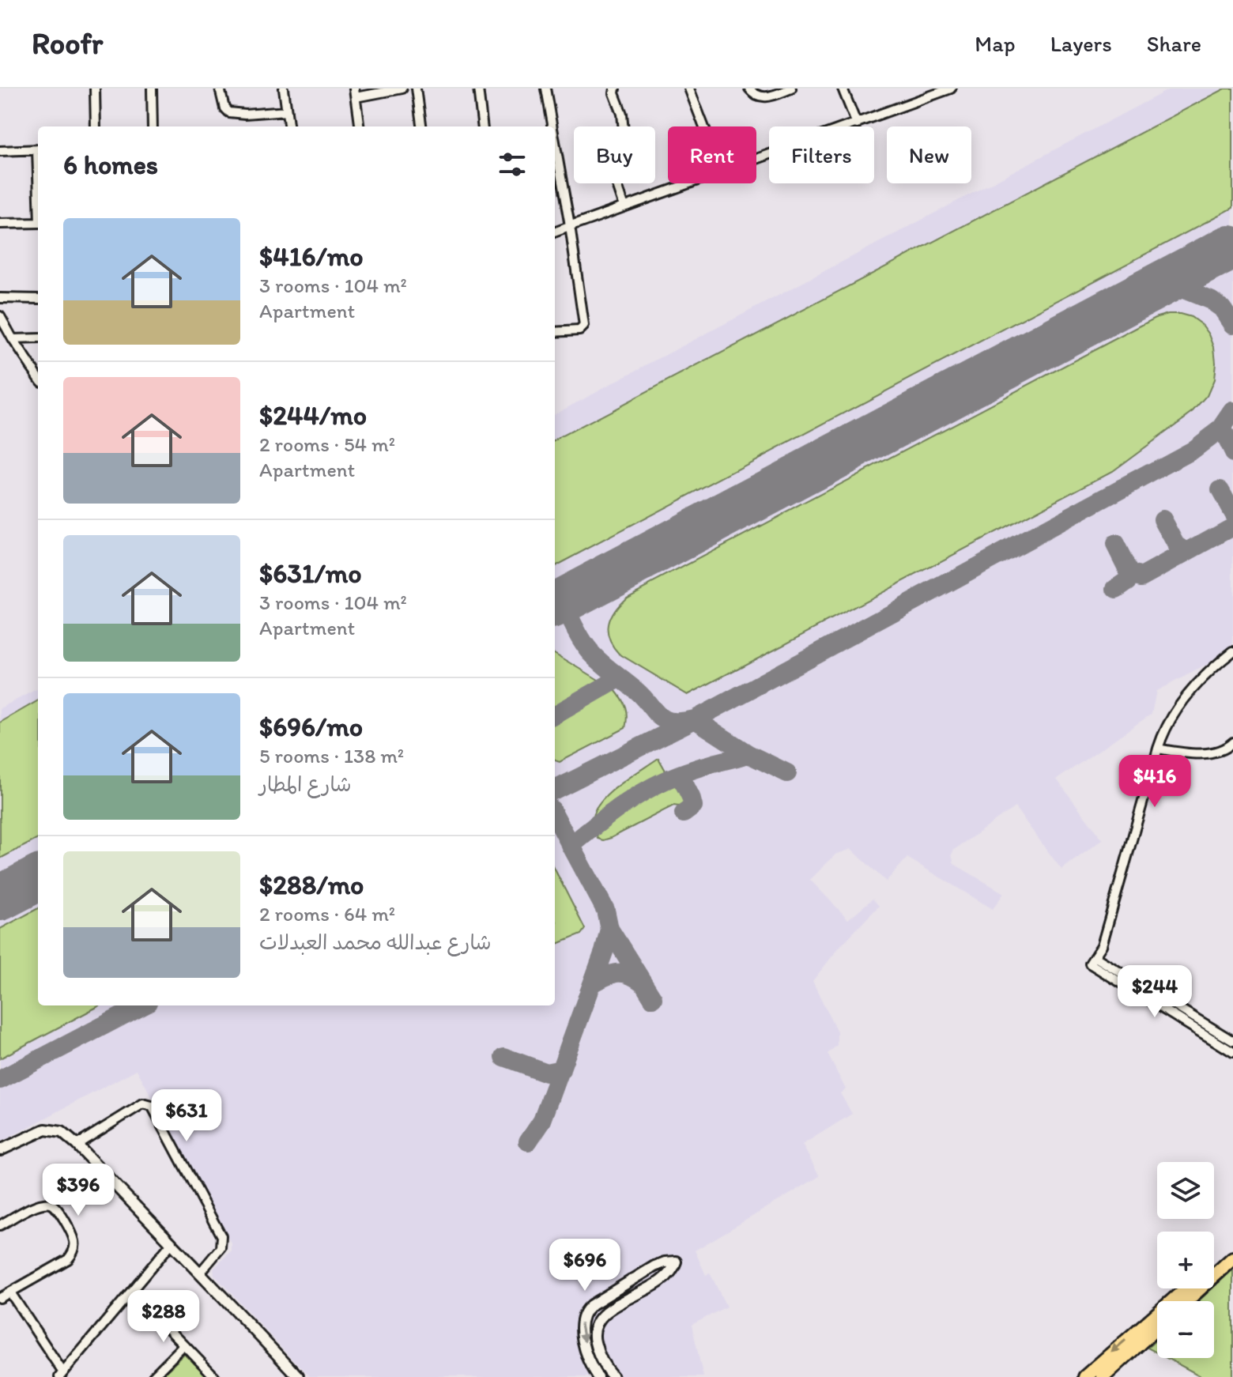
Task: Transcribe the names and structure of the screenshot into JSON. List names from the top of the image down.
{
  "page": {
    "header": "Roofr",
    "nav": ["Map", "Layers", "Share"],
    "chip": [
      "Buy",
      "Rent",
      "Filters",
      "New"
    ],
    "heading": "6 homes",
    "list": [
      {
        "name": "$416/mo",
        "note": "3 rooms · 104 m² · Apartment"
      },
      {
        "name": "$244/mo",
        "note": "2 rooms · 54 m² · Apartment"
      },
      {
        "name": "$631/mo",
        "note": "3 rooms · 104 m² · Apartment"
      },
      {
        "name": "$696/mo",
        "note": "5 rooms · 138 m² · شارع المطار"
      },
      {
        "name": "$288/mo",
        "note": "2 rooms · 64 m² · شارع عبدالله محمد العبدلات"
      }
    ],
    "price": [
      "$416",
      "$244",
      "$631",
      "$396",
      "$696",
      "$288"
    ],
    "map_buttons": ["+", "−"]
  }
}
